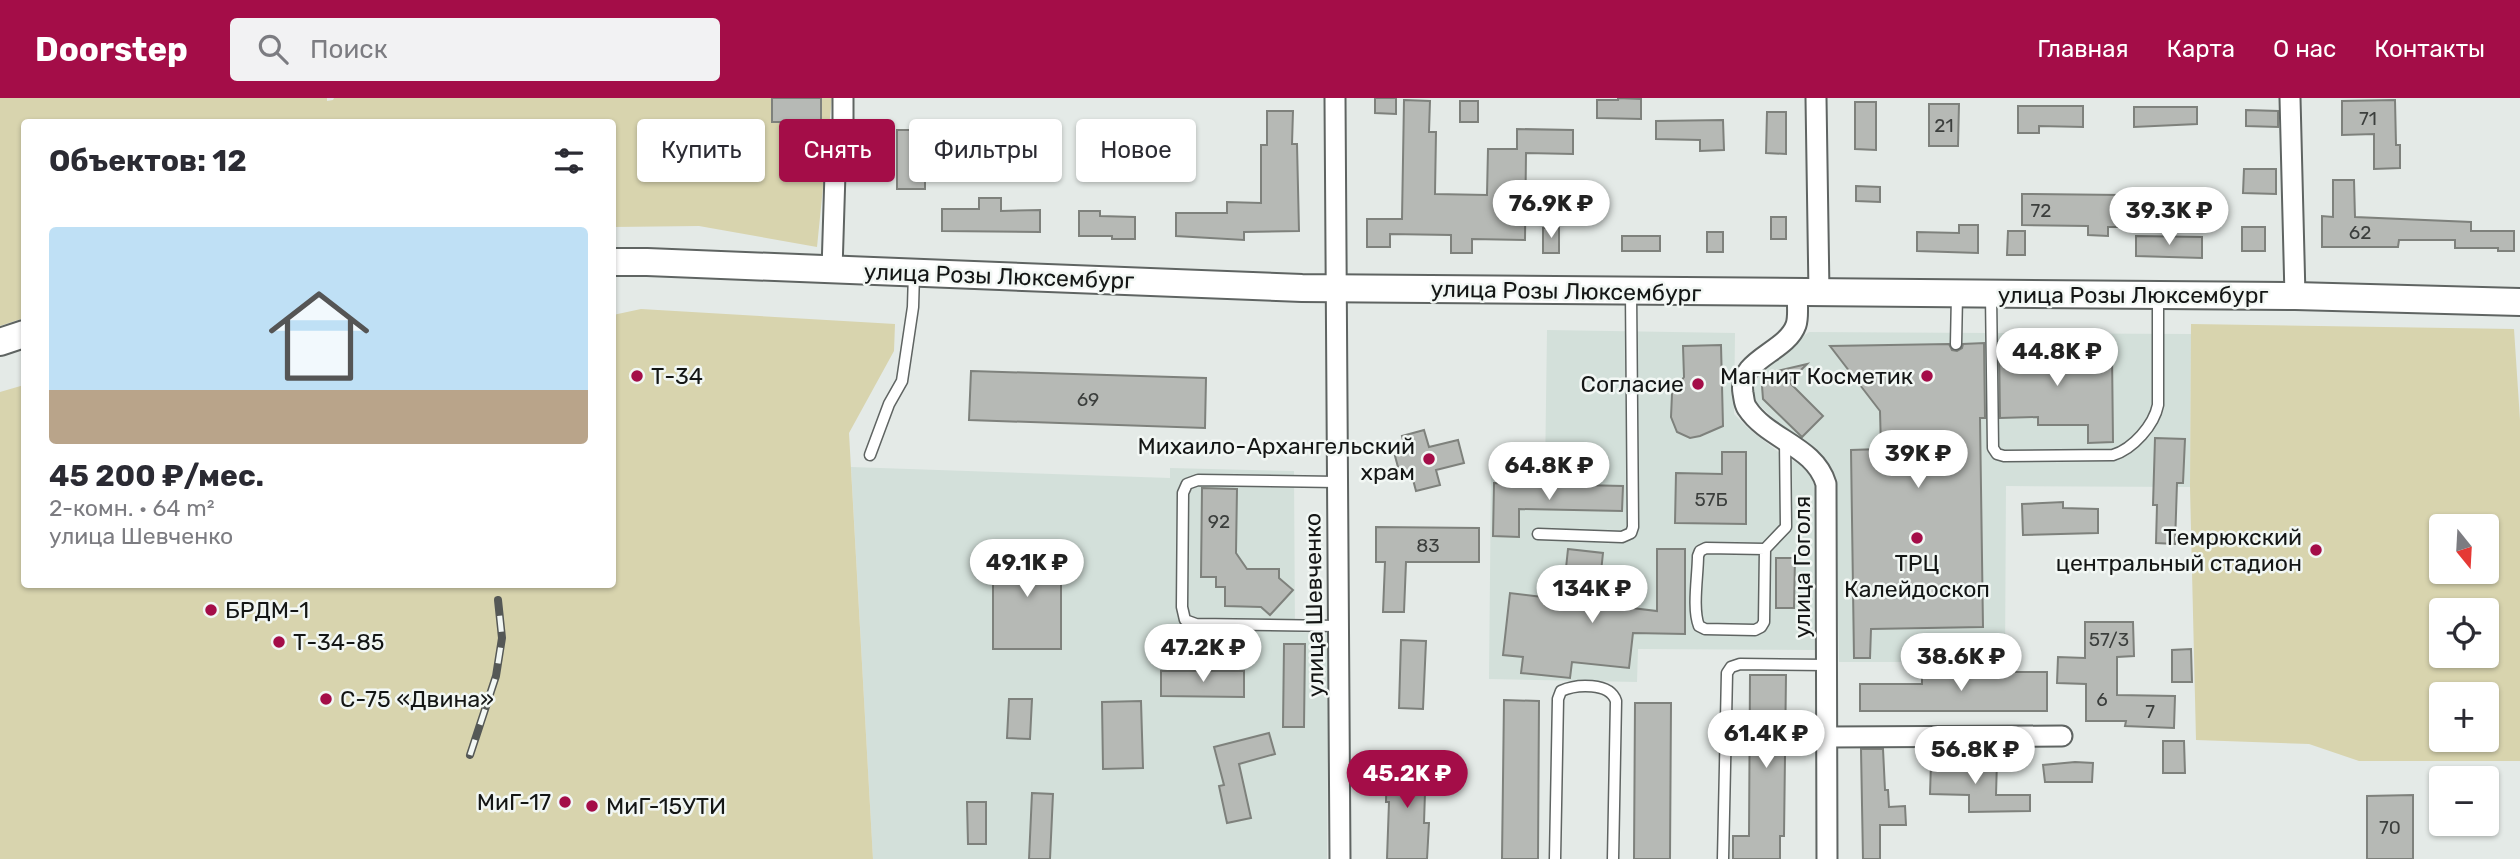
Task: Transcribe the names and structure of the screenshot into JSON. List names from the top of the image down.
{
  "streets": {
    "main road": ["улица Розы Люксембург"],
    "street": ["улица Гоголя", "улица Шевченко"]
  },
  "crossings": [
    ["улица Розы Люксембург", "улица Гоголя"],
    ["улица Розы Люксембург", "улица Шевченко"]
  ],
  "places": [
    "Т-34",
    "Магнит Косметик",
    "Согласие",
    "Михаило-Архангельский храм",
    "ТРЦ Калейдоскоп",
    "Темрюкский центральный стадион",
    "БРДМ-1",
    "Т-34-85",
    "С-75 «Двина»",
    "МиГ-17",
    "МиГ-15УТИ"
  ],
  "house_numbers": [
    "71",
    "21",
    "72",
    "62",
    "69",
    "57Б",
    "92",
    "83",
    "57/3",
    "6",
    "7",
    "70"
  ],
  "north": "bottom",
  "page": {
    "header": "Doorstep",
    "search": "Поиск",
    "nav": [
      "Главная",
      "Карта",
      "О нас",
      "Контакты"
    ],
    "chip": [
      "Купить",
      "Снять",
      "Фильтры",
      "Новое"
    ],
    "heading": "Объектов: 12",
    "price": [
      "76.9K ₽",
      "39.3K ₽",
      "44.8K ₽",
      "39K ₽",
      "64.8K ₽",
      "49.1K ₽",
      "134K ₽",
      "47.2K ₽",
      "38.6K ₽",
      "61.4K ₽",
      "56.8K ₽",
      "45.2K ₽"
    ],
    "list": [
      {
        "name": "45 200 ₽/мес.",
        "note": "2-комн. · 64 m² · улица Шевченко"
      }
    ],
    "map_buttons": ["+", "−"]
  }
}
